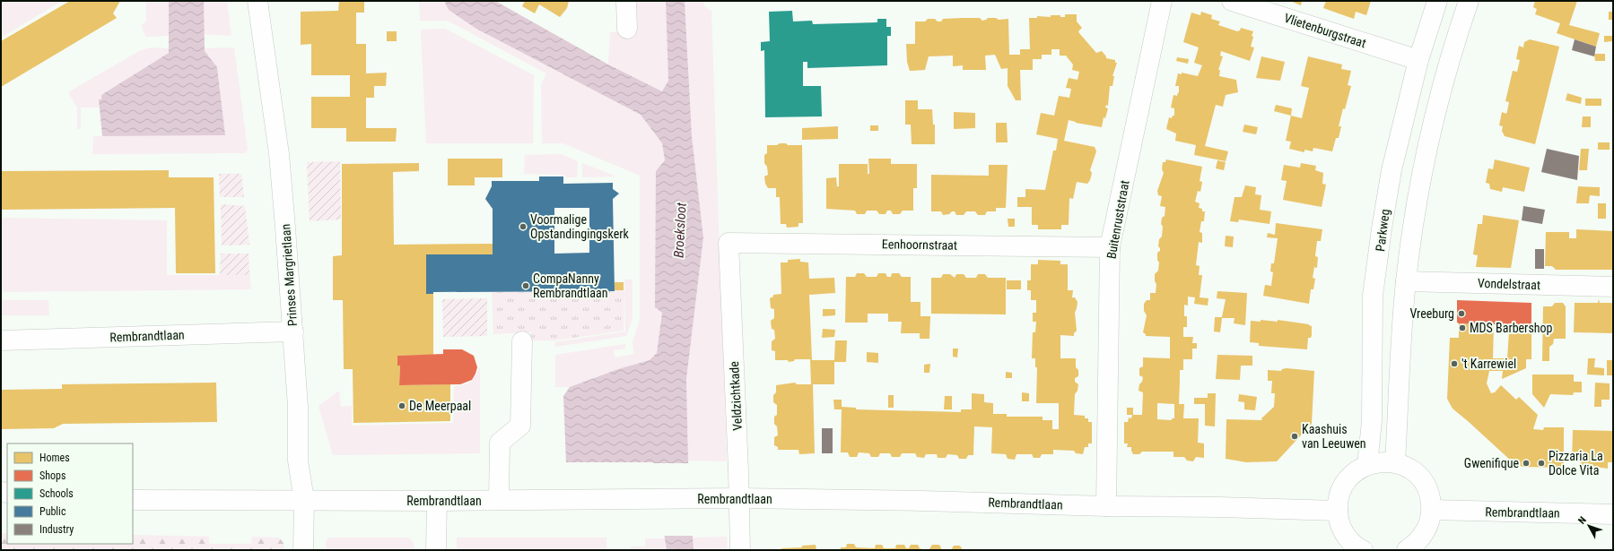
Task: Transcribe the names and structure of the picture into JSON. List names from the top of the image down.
{
  "streets": {
    "street": [
      "Vlietenburgstraat",
      "Buitenruststraat",
      "Parkweg",
      "Eenhoornstraat",
      "Prinses Margrietlaan",
      "Vondelstraat",
      "Rembrandtlaan",
      "Veldzichtkade"
    ]
  },
  "crossings": [
    ["Vlietenburgstraat", "Parkweg"],
    ["Buitenruststraat", "Eenhoornstraat"],
    ["Buitenruststraat", "Rembrandtlaan"],
    ["Eenhoornstraat", "Veldzichtkade"],
    ["Prinses Margrietlaan", "Rembrandtlaan"],
    ["Rembrandtlaan", "Veldzichtkade"]
  ],
  "water": ["Broeksloot"],
  "places": [
    "Voormalige Opstandingingskerk",
    "CompaNanny Rembrandtlaan",
    "Vreeburg",
    "MDS Barbershop",
    "'t Karrewiel",
    "De Meerpaal",
    "Kaashuis van Leeuwen",
    "Gwenifique",
    "Pizzaria La Dolce Vita"
  ],
  "legend": [
    "Homes",
    "Shops",
    "Schools",
    "Public",
    "Industry"
  ],
  "north": "top left"
}
